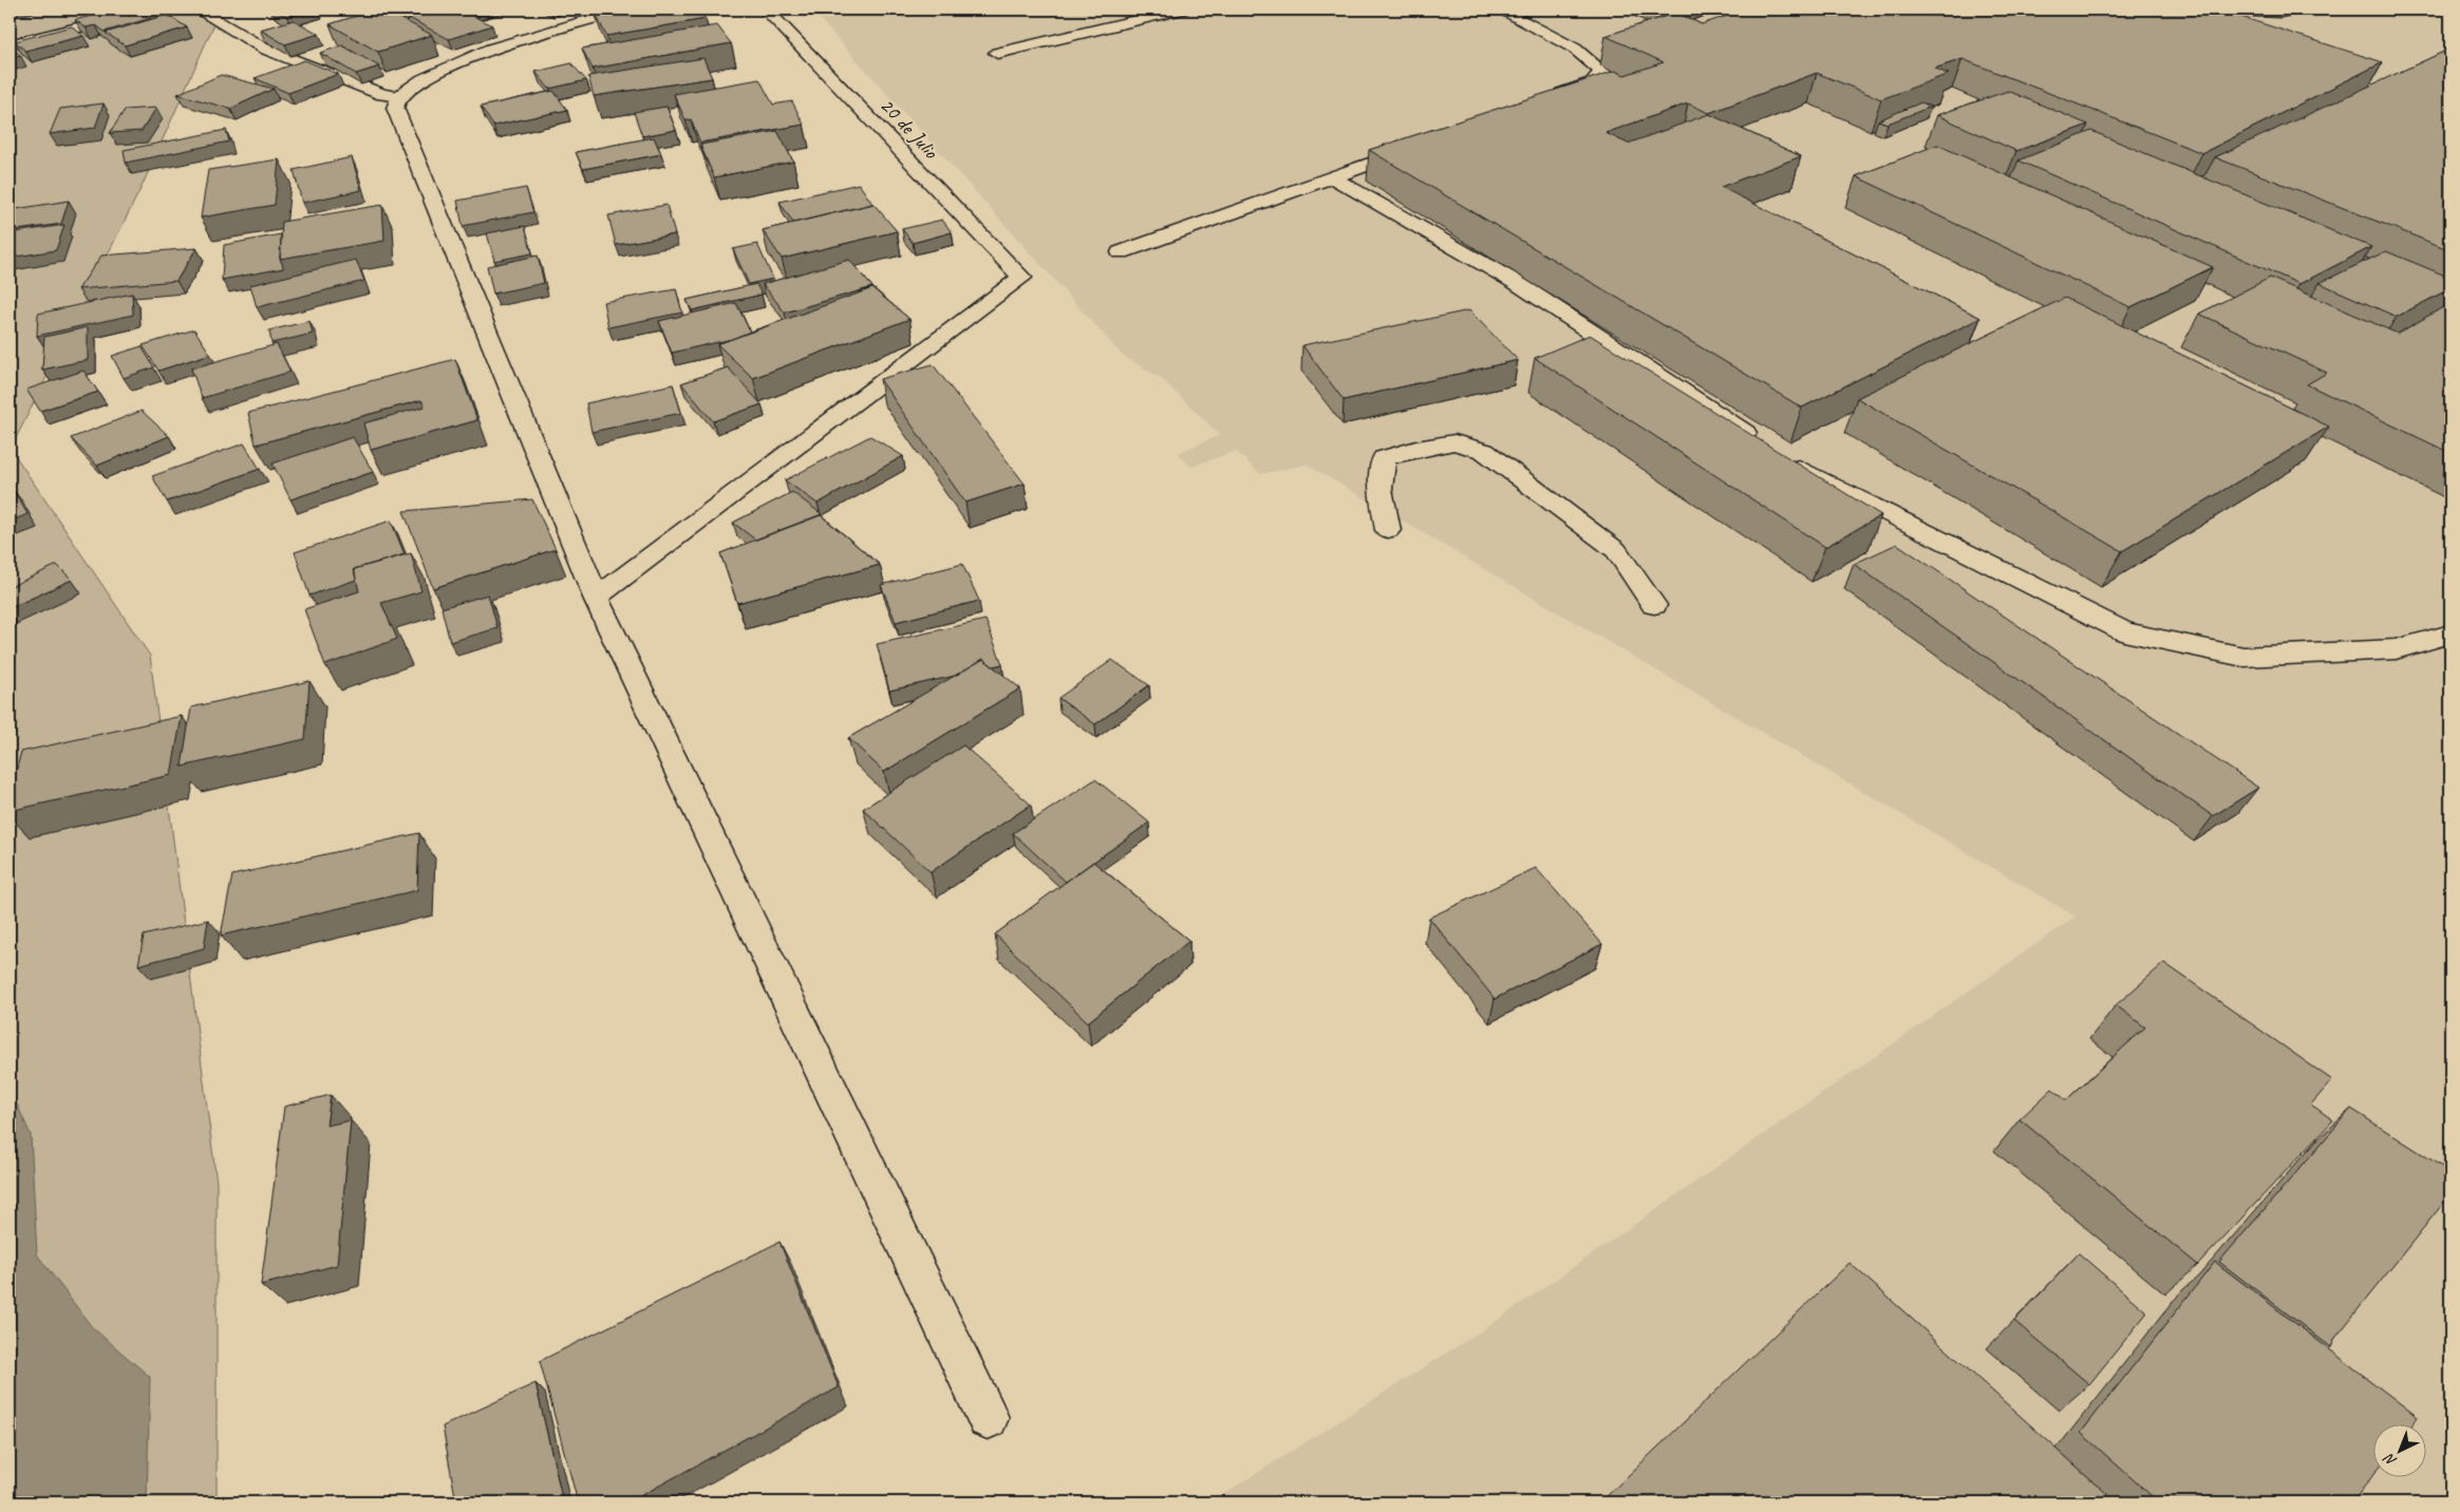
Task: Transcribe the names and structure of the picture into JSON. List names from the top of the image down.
{
  "streets": {
    "street": ["20 de Julio"]
  },
  "north": "bottom left"
}
